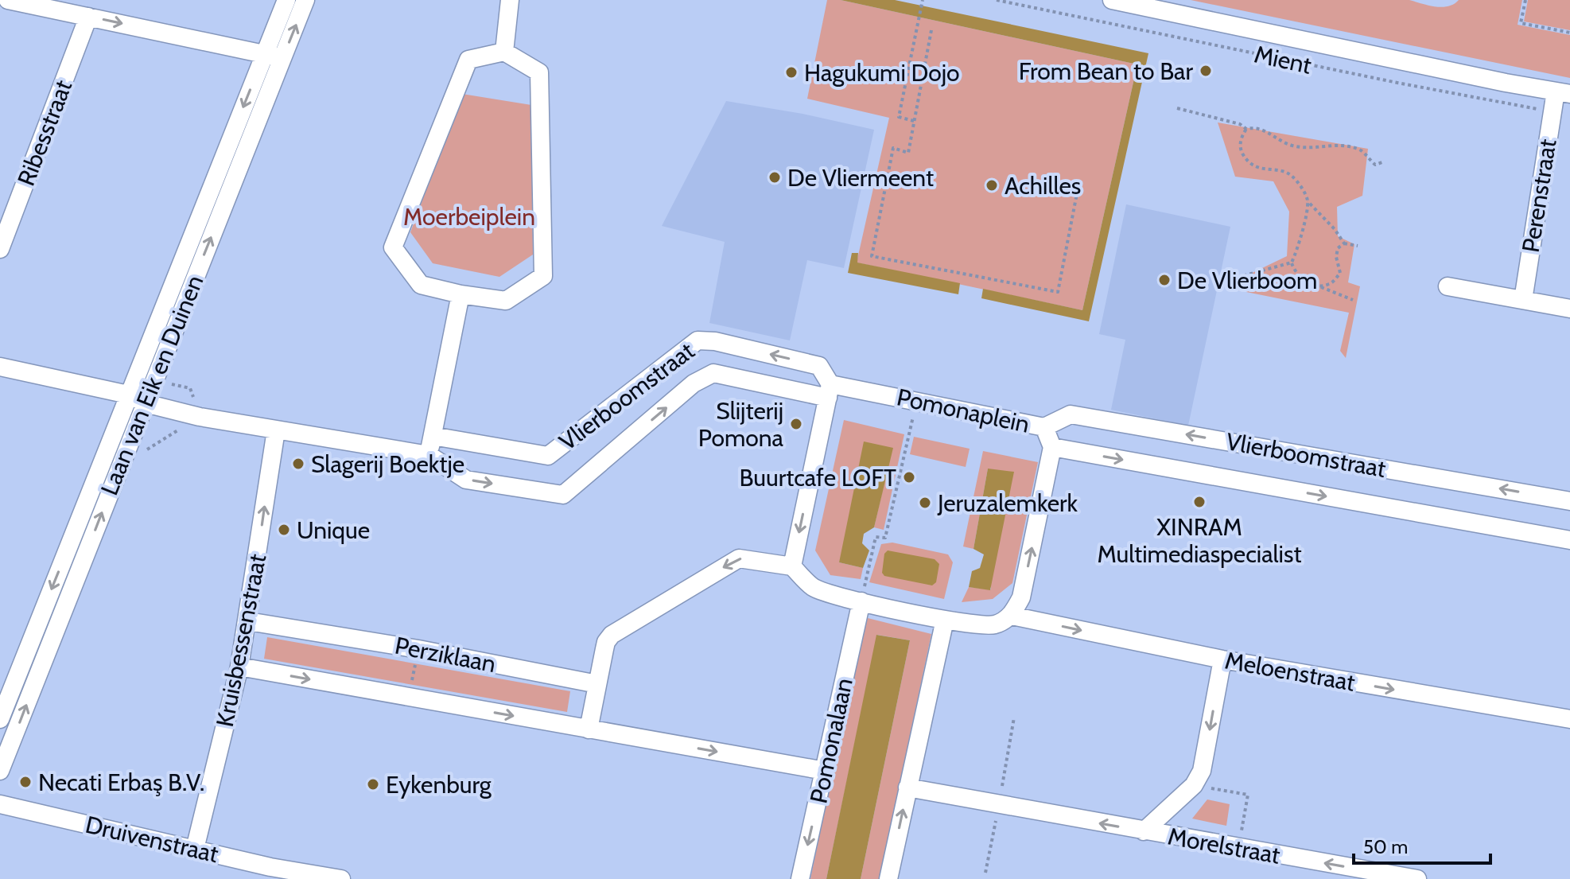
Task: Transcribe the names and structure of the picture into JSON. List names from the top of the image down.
{
  "streets": {
    "street": [
      "Mient",
      "Ribesstraat",
      "Perenstraat",
      "Laan van Eik en Duinen",
      "Vlierboomstraat",
      "Pomonaplein",
      "Kruisbessenstraat",
      "Perziklaan",
      "Meloenstraat",
      "Pomonalaan",
      "Druivenstraat",
      "Morelstraat"
    ]
  },
  "crossings": [
    ["Mient", "Perenstraat"],
    ["Laan van Eik en Duinen", "Vlierboomstraat"],
    ["Vlierboomstraat", "Pomonaplein"],
    ["Vlierboomstraat", "Kruisbessenstraat"],
    ["Pomonaplein", "Meloenstraat"],
    ["Kruisbessenstraat", "Perziklaan"],
    ["Kruisbessenstraat", "Druivenstraat"],
    ["Perziklaan", "Pomonalaan"],
    ["Meloenstraat", "Morelstraat"]
  ],
  "one_way": [
    "Pomonaplein",
    "Kruisbessenstraat",
    "Meloenstraat",
    "Morelstraat"
  ],
  "parks": ["Moerbeiplein"],
  "places": [
    "From Bean to Bar",
    "Hagukumi Dojo",
    "De Vliermeent",
    "Achilles",
    "De Vlierboom",
    "Slijterij Pomona",
    "Slagerij Boektje",
    "Buurtcafe LOFT",
    "XINRAM Multimediaspecialist",
    "Jeruzalemkerk",
    "Unique",
    "Necati Erbaş B.V.",
    "Eykenburg"
  ],
  "scale_bar": "50 m"
}
